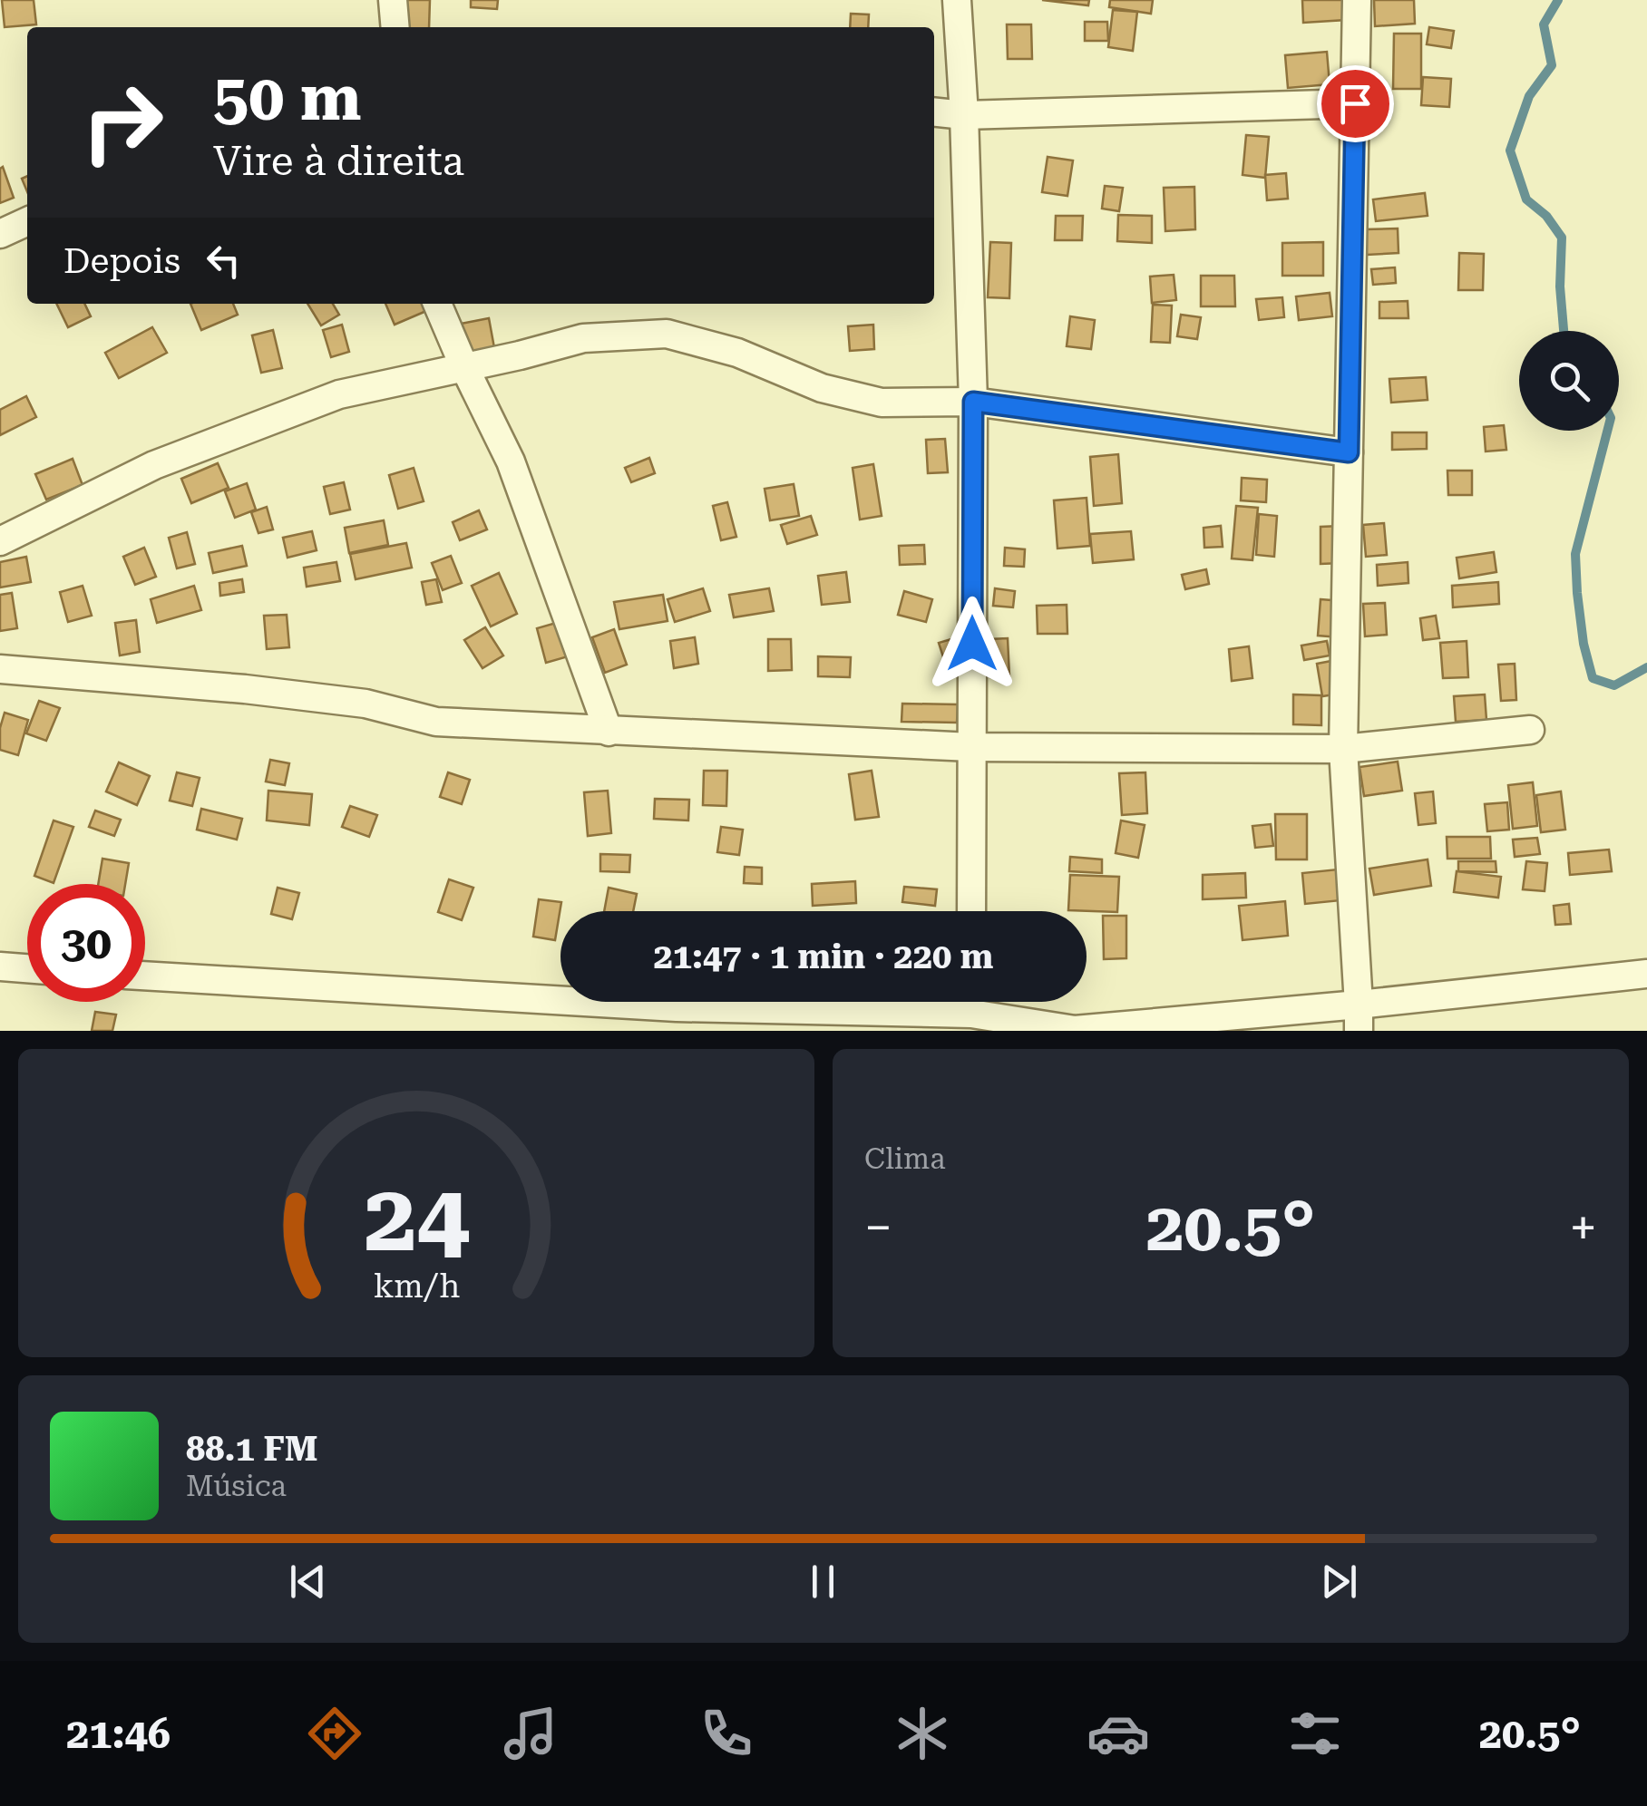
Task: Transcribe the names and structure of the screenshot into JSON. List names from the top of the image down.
{
  "page": {
    "turn": ["50 m", "Vire à direita"],
    "then": "Depois",
    "limit": "30",
    "trip": "21:47 · 1 min · 220 m",
    "tile": "Clima",
    "heat": ["−", "20.5°", "+"],
    "song": ["88.1 FM", "Música"],
    "tabs": ["21:46", "20.5°"],
    "gauge": ["24", "km/h"]
  }
}
